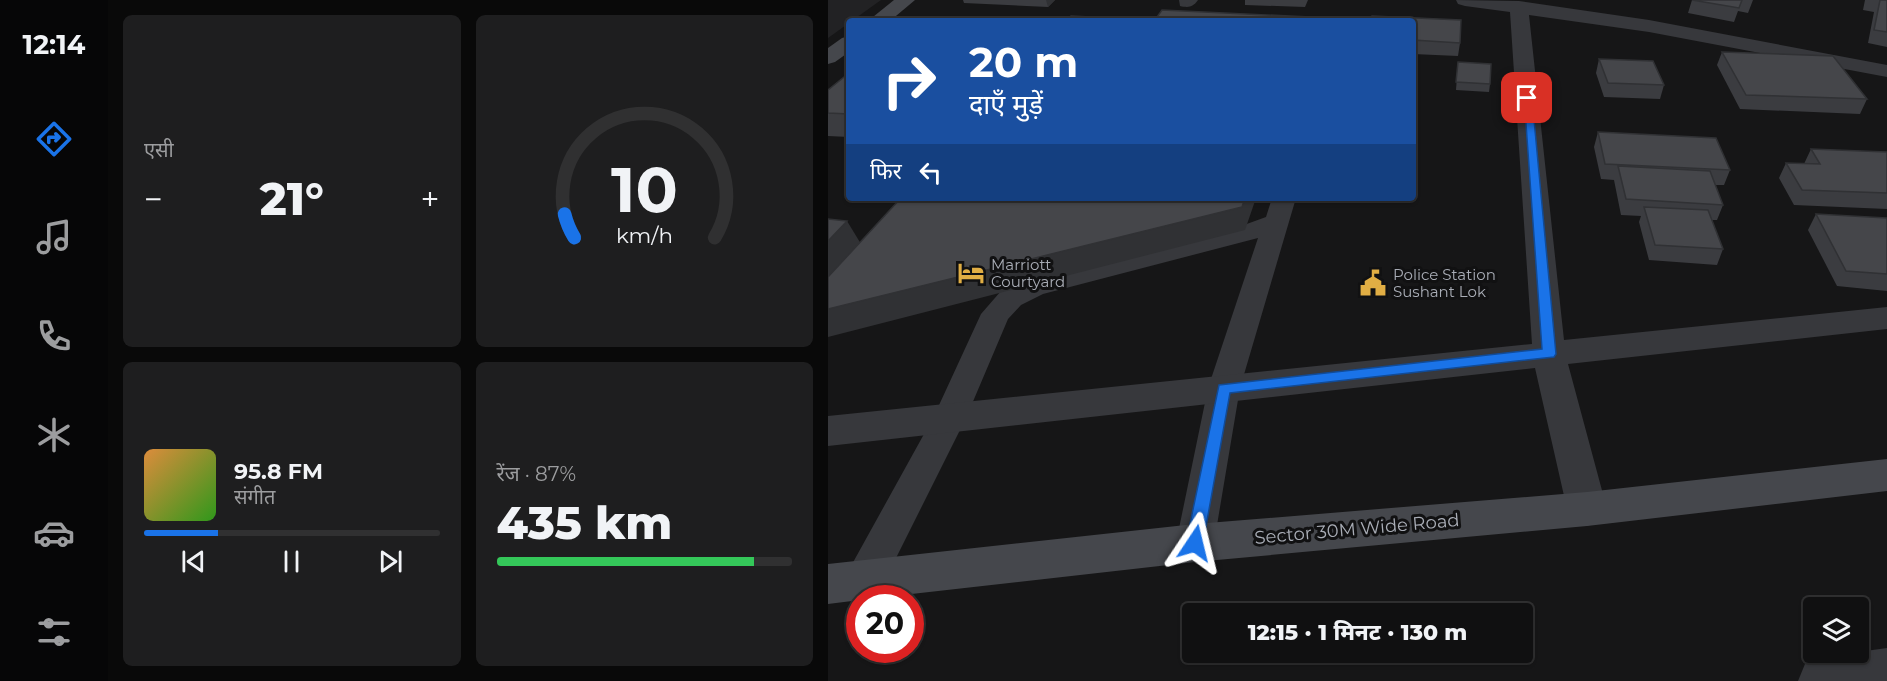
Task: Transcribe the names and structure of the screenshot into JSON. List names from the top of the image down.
{
  "streets": {
    "main road": ["Sector 30M Wide Road"]
  },
  "places": {
    "hotel": ["Marriott Courtyard"],
    "public building": ["Police Station Sushant Lok"]
  },
  "page": {
    "tabs": "12:14",
    "tile": [
      "एसी",
      ["रेंज · 87%", "435 km"]
    ],
    "turn": ["20 m", "दाएँ मुड़ें"],
    "then": "फिर",
    "heat": ["−", "21°", "+"],
    "song": ["95.8 FM", "संगीत"],
    "limit": "20",
    "trip": "12:15 · 1 मिनट · 130 m",
    "gauge": ["10", "km/h"]
  }
}
